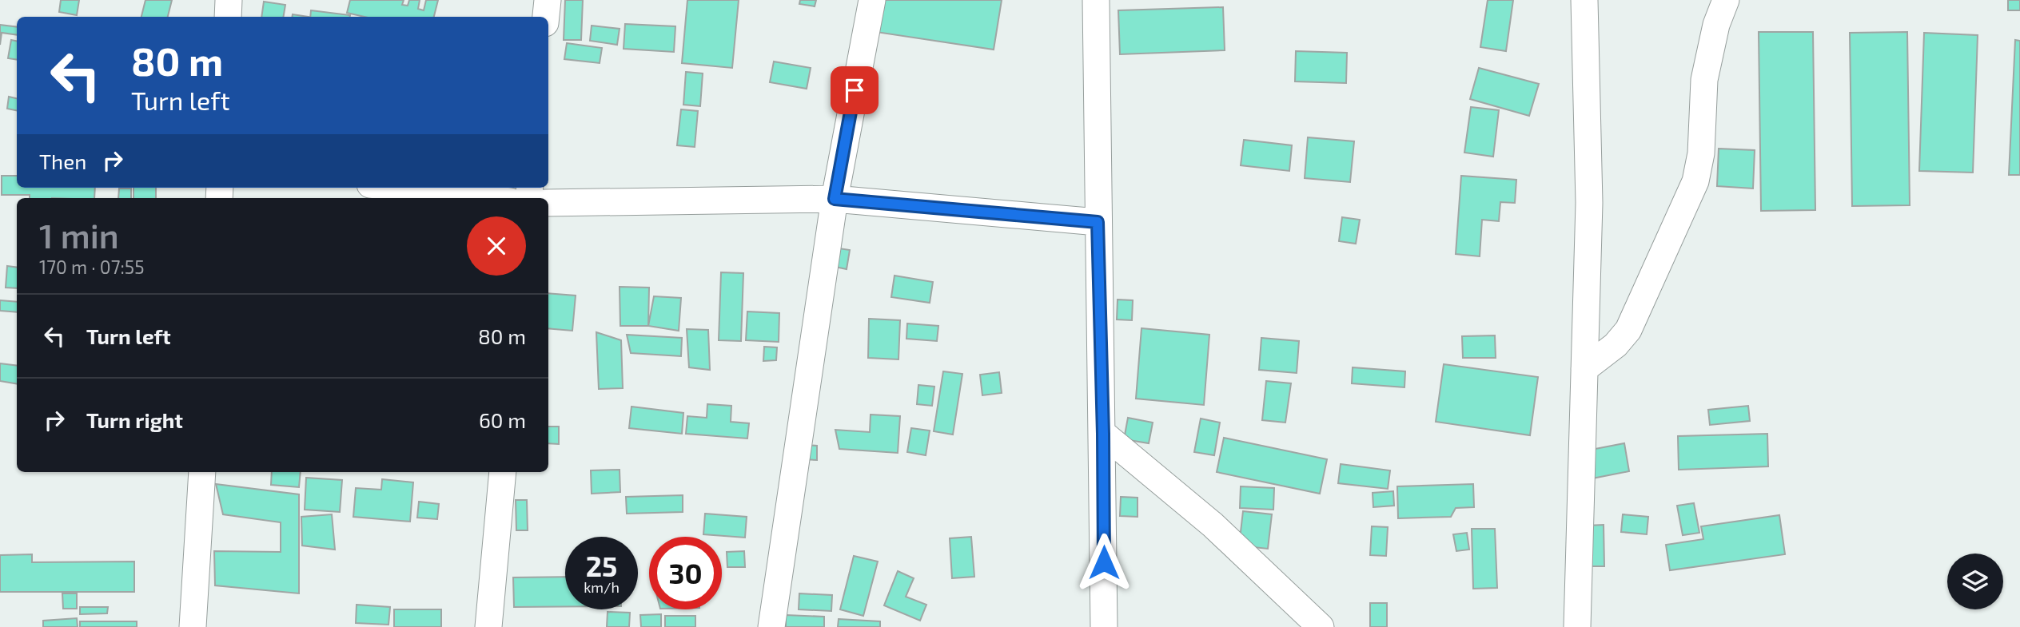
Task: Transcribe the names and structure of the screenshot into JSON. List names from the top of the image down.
{
  "page": {
    "turn": ["80 m", "Turn left"],
    "then": "Then",
    "heading": ["1 min", "170 m · 07:55"],
    "list": [
      {
        "name": "Turn left",
        "value": "80 m"
      },
      {
        "name": "Turn right",
        "value": "60 m"
      }
    ],
    "speed": "25 km/h",
    "limit": "30"
  }
}
